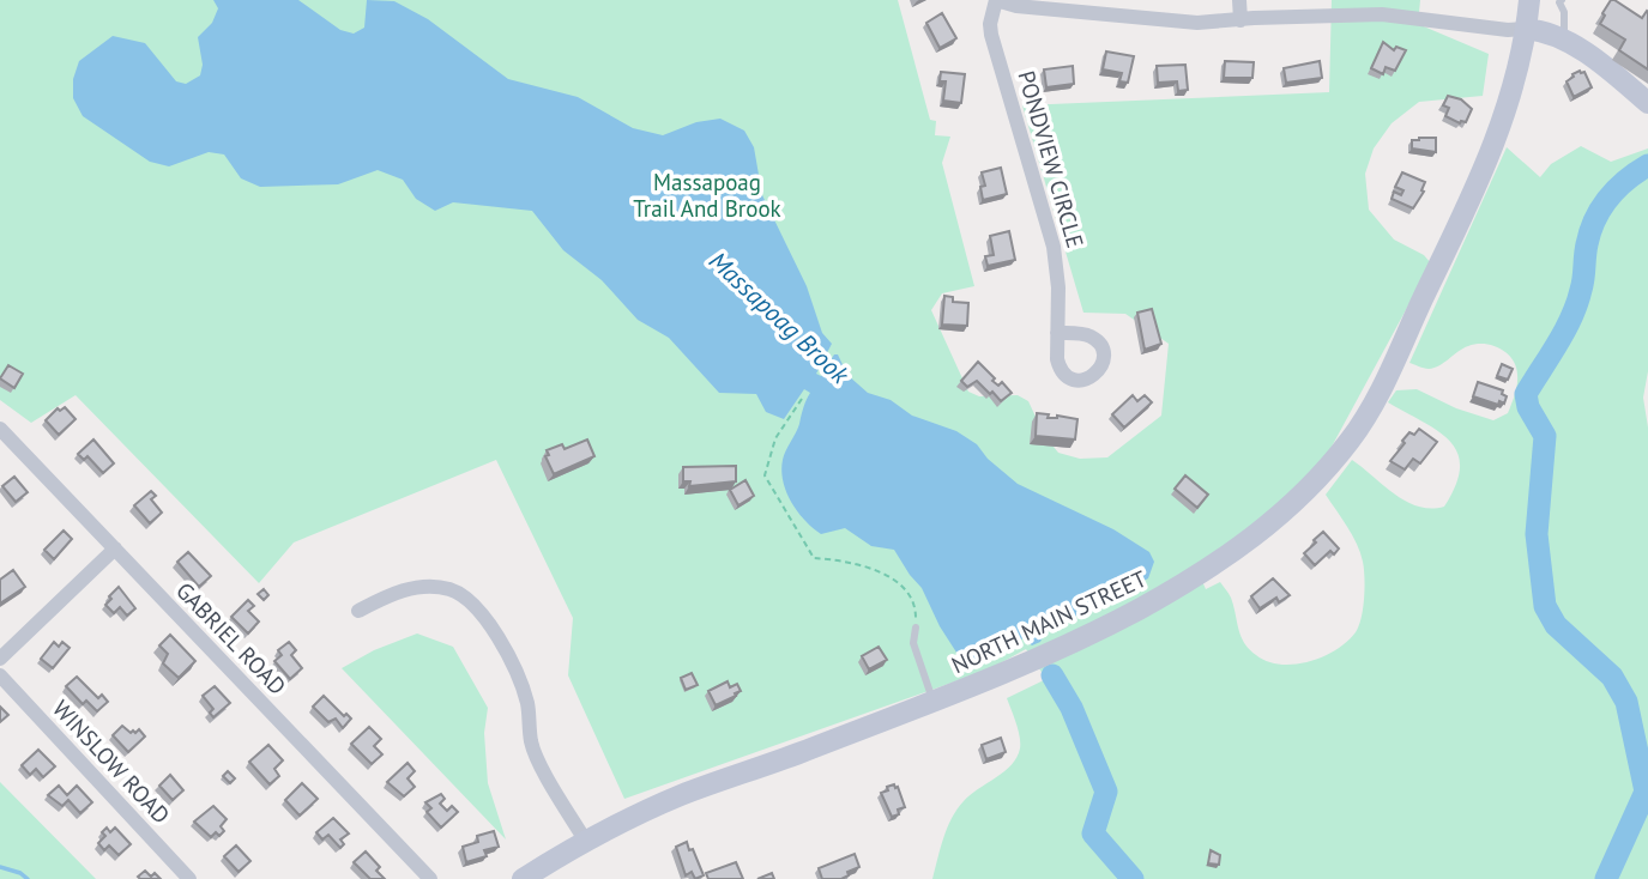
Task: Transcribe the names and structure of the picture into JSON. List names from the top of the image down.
{
  "streets": {
    "main road": ["NORTH MAIN STREET"],
    "street": ["PONDVIEW CIRCLE", "GABRIEL ROAD", "WINSLOW ROAD"]
  },
  "water": ["Massapoag Brook"],
  "parks": ["Massapoag Trail And Brook"]
}
